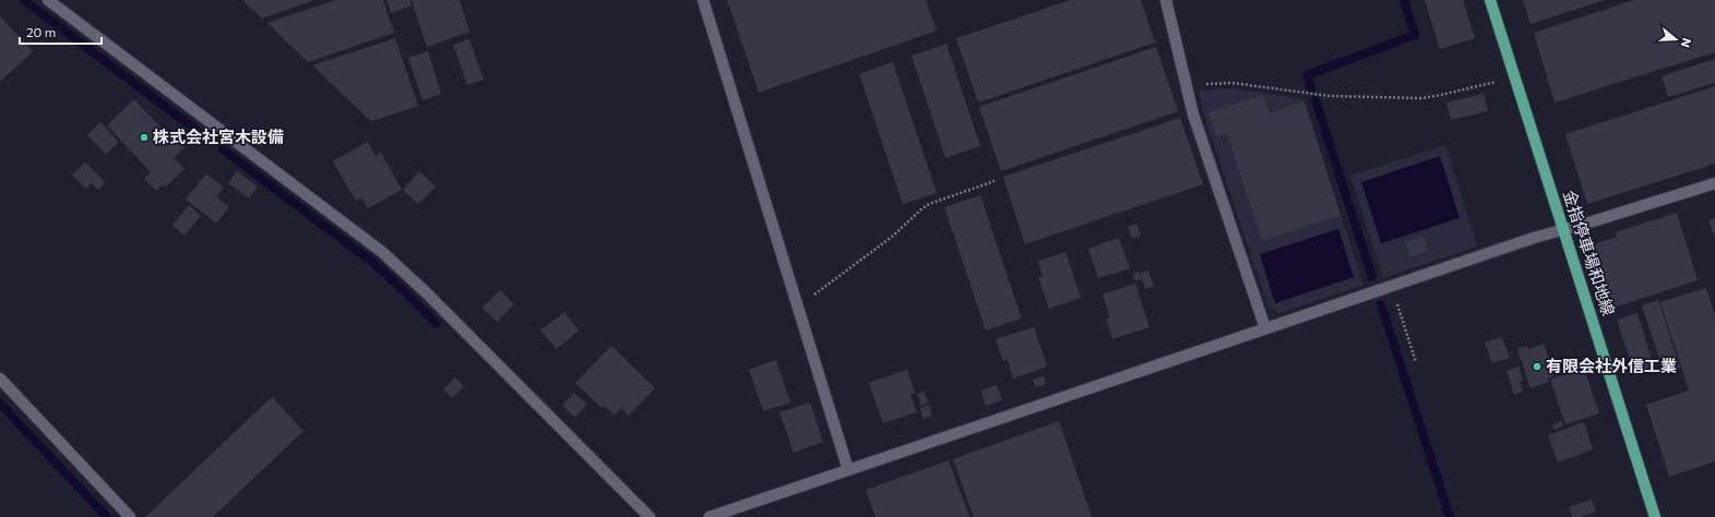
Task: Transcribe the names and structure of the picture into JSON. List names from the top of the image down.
{
  "streets": {
    "main road": ["金指停車場和地線"]
  },
  "places": ["株式会社宮木設備", "有限会社外信工業"],
  "scale_bar": "20 m",
  "north": "right"
}
